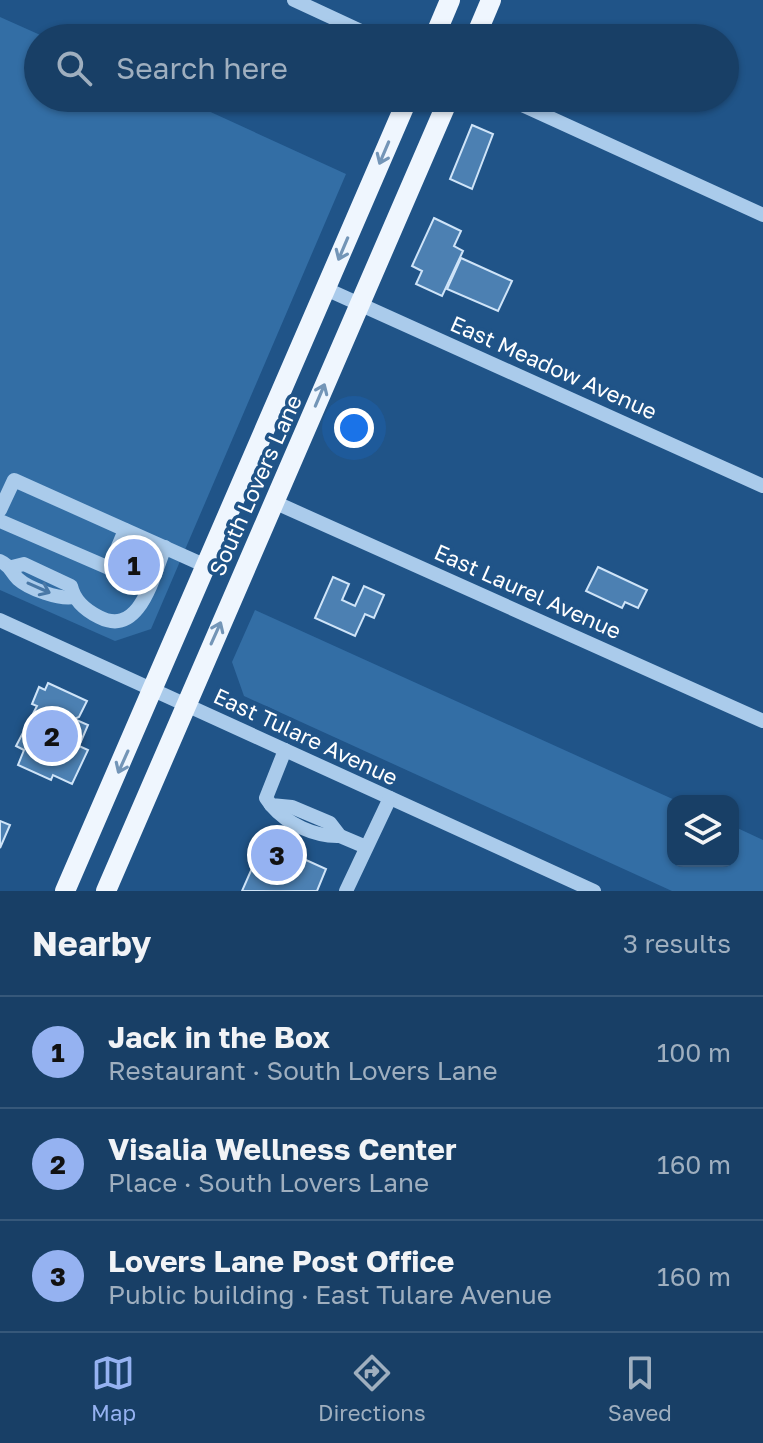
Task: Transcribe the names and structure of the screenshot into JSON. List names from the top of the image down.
{
  "streets": {
    "main road": ["South Lovers Lane"],
    "street": ["East Meadow Avenue", "East Laurel Avenue", "East Tulare Avenue"]
  },
  "crossings": [
    ["East Meadow Avenue", "South Lovers Lane"],
    ["South Lovers Lane", "East Laurel Avenue"],
    ["South Lovers Lane", "East Tulare Avenue"]
  ],
  "page": {
    "search": "Search here",
    "pins": ["1", "2", "3"],
    "heading": ["Nearby", "3 results"],
    "list": [
      {
        "mark": "1",
        "name": "Jack in the Box",
        "note": "Restaurant · South Lovers Lane",
        "value": "100 m"
      },
      {
        "mark": "2",
        "name": "Visalia Wellness Center",
        "note": "Place · South Lovers Lane",
        "value": "160 m"
      },
      {
        "mark": "3",
        "name": "Lovers Lane Post Office",
        "note": "Public building · East Tulare Avenue",
        "value": "160 m"
      }
    ],
    "nav": ["Map", "Directions", "Saved"]
  }
}
